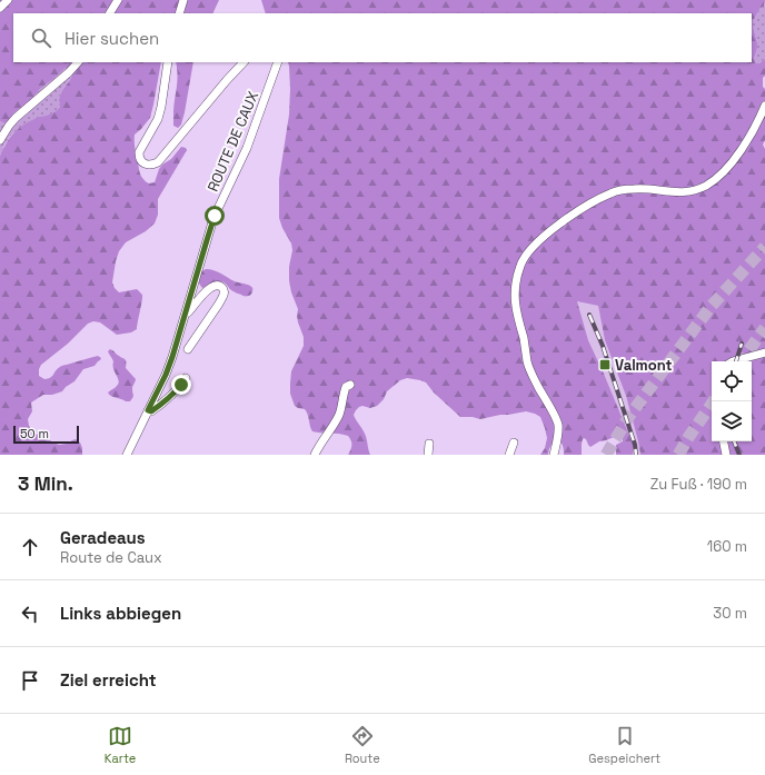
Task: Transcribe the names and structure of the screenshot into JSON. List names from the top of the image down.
{
  "streets": {
    "street": ["ROUTE DE CAUX"]
  },
  "places": {
    "transit": ["Valmont"]
  },
  "scale_bar": "50 m",
  "page": {
    "search": "Hier suchen",
    "scale": "50 m",
    "heading": ["3 Min.", "Zu Fuß · 190 m"],
    "list": [
      ["Geradeaus", "Route de Caux", "160 m"],
      ["Links abbiegen", "30 m"],
      "Ziel erreicht"
    ],
    "nav": ["Karte", "Route", "Gespeichert"]
  }
}
